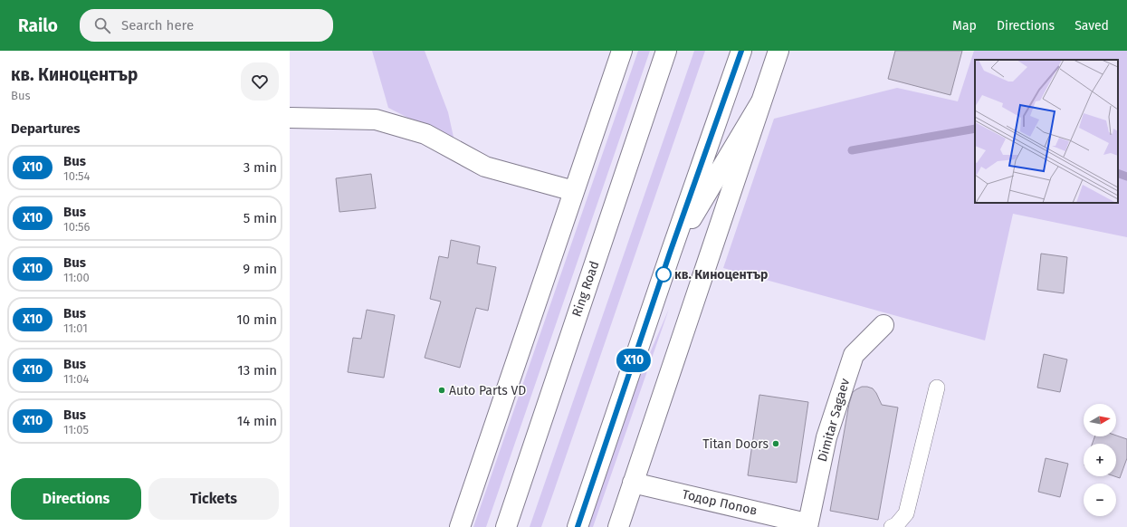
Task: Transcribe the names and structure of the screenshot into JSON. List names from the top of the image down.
{
  "streets": {
    "main road": ["Ring Road", "Dimitar Sagaev", "Тодор Попов"]
  },
  "crossings": [
    ["Dimitar Sagaev", "Тодор Попов"]
  ],
  "places": ["кв. Киноцентър", "Auto Parts VD", "Titan Doors"],
  "lines": ["bus line Х10"],
  "north": "right",
  "page": {
    "header": "Railo",
    "search": "Search here",
    "nav": ["Map", "Directions", "Saved"],
    "heading": [
      ["кв. Киноцентър", "Bus"],
      "Departures"
    ],
    "on_map": "Х10",
    "list": [
      {
        "mark": "Х10",
        "name": "Bus",
        "note": "10:54",
        "value": "3 min"
      },
      {
        "mark": "Х10",
        "name": "Bus",
        "note": "10:56",
        "value": "5 min"
      },
      {
        "mark": "Х10",
        "name": "Bus",
        "note": "11:00",
        "value": "9 min"
      },
      {
        "mark": "Х10",
        "name": "Bus",
        "note": "11:01",
        "value": "10 min"
      },
      {
        "mark": "Х10",
        "name": "Bus",
        "note": "11:04",
        "value": "13 min"
      },
      {
        "mark": "Х10",
        "name": "Bus",
        "note": "11:05",
        "value": "14 min"
      }
    ],
    "map_buttons": ["+", "−"],
    "buttons": ["Directions", "Tickets"]
  }
}
